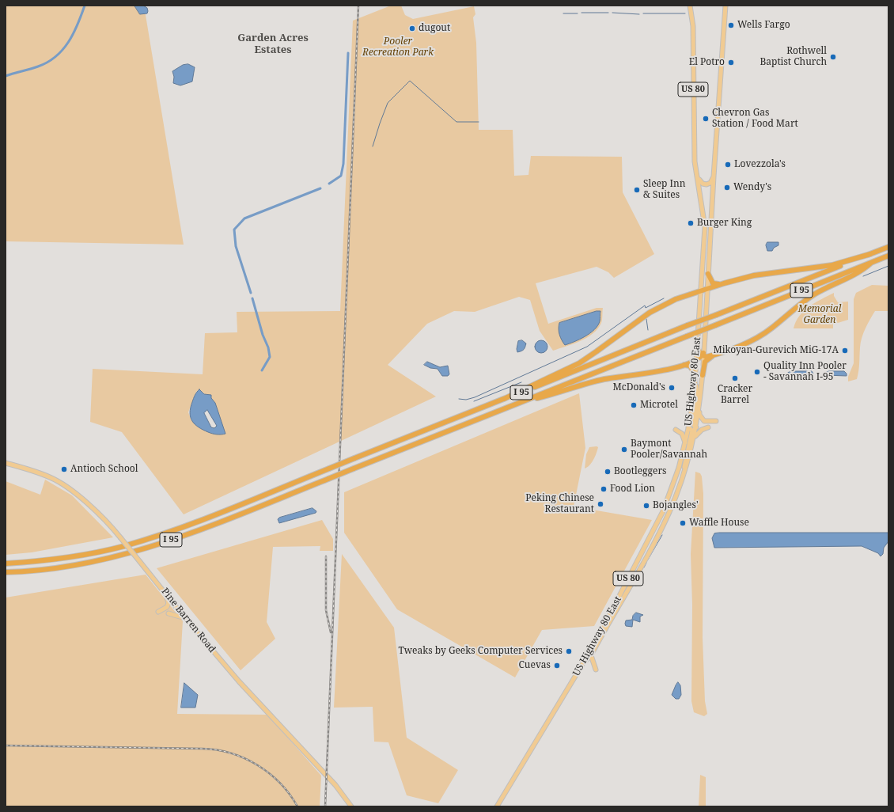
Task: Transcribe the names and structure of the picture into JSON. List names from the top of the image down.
{
  "streets": {
    "highway": ["I 95"],
    "main road": ["US 80", "US Highway 80 East", "Pine Barren Road"]
  },
  "crossings": [
    ["US 80", "US Highway 80 East"]
  ],
  "districts": ["Garden Acres Estates"],
  "parks": ["Pooler Recreation Park", "Memorial Garden"],
  "places": [
    "Wells Fargo",
    "dugout",
    "Rothwell Baptist Church",
    "El Potro",
    "Chevron Gas Station / Food Mart",
    "Lovezzola's",
    "Wendy's",
    "Sleep Inn & Suites",
    "Burger King",
    "Mikoyan-Gurevich MiG-17A",
    "Quality Inn Pooler - Savannah I-95",
    "Cracker Barrel",
    "McDonald's",
    "Microtel",
    "Baymont Pooler/Savannah",
    "Antioch School",
    "Bootleggers",
    "Food Lion",
    "Peking Chinese Restaurant",
    "Bojangles'",
    "Waffle House",
    "Tweaks by Geeks Computer Services",
    "Cuevas"
  ]
}
